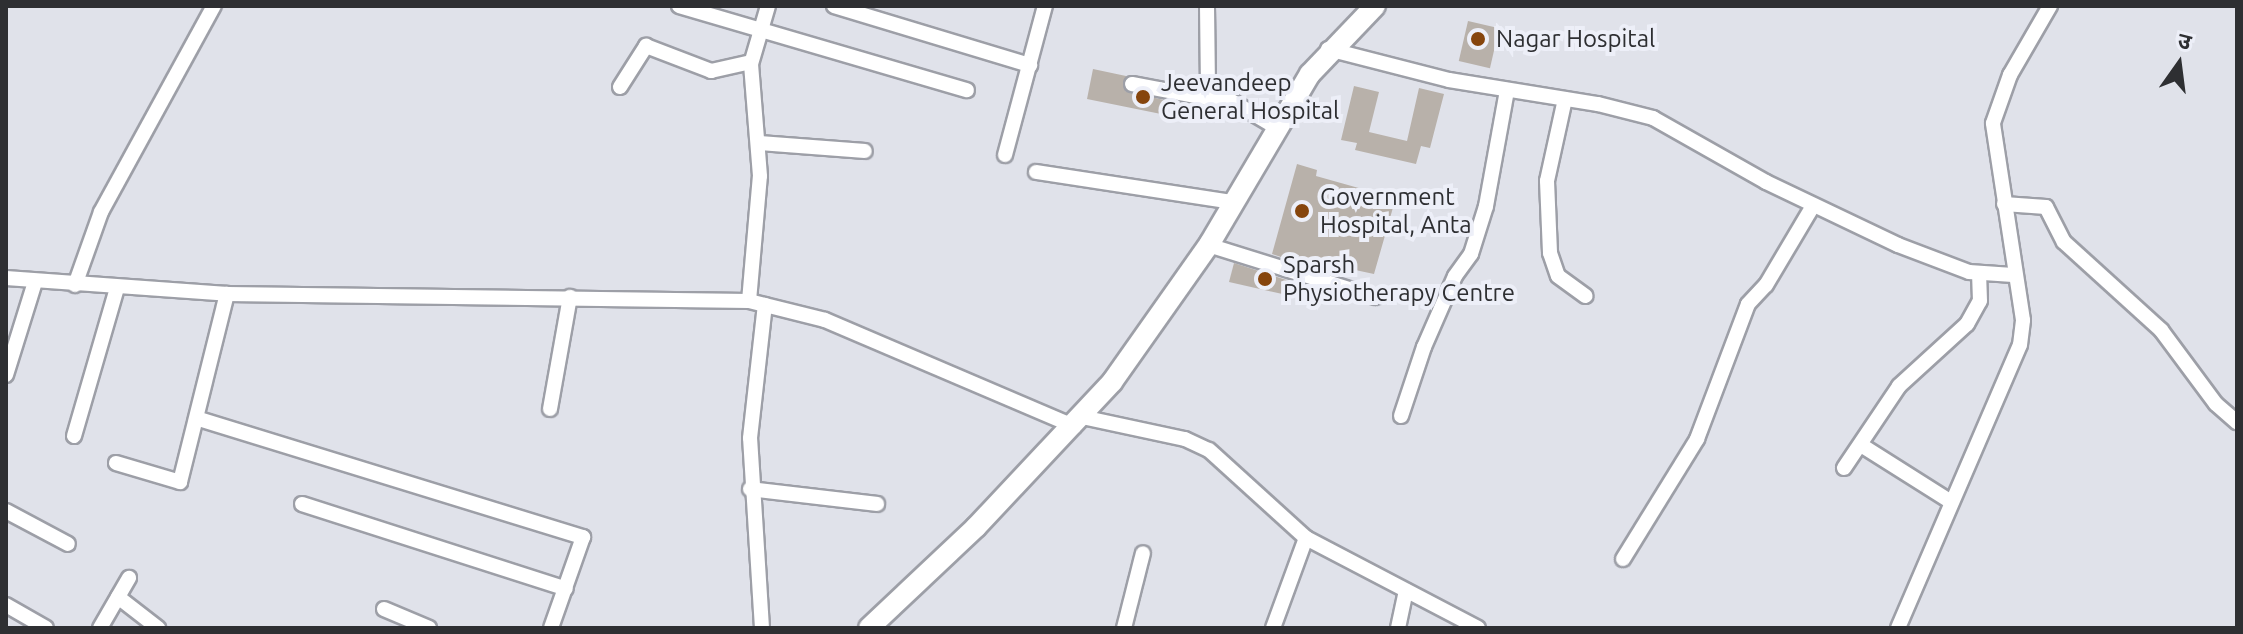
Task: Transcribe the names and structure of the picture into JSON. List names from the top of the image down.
{
  "places": [
    "Nagar Hospital",
    "Jeevandeep General Hospital",
    "Government Hospital, Anta",
    "Sparsh Physiotherapy Centre"
  ],
  "north": "top"
}
